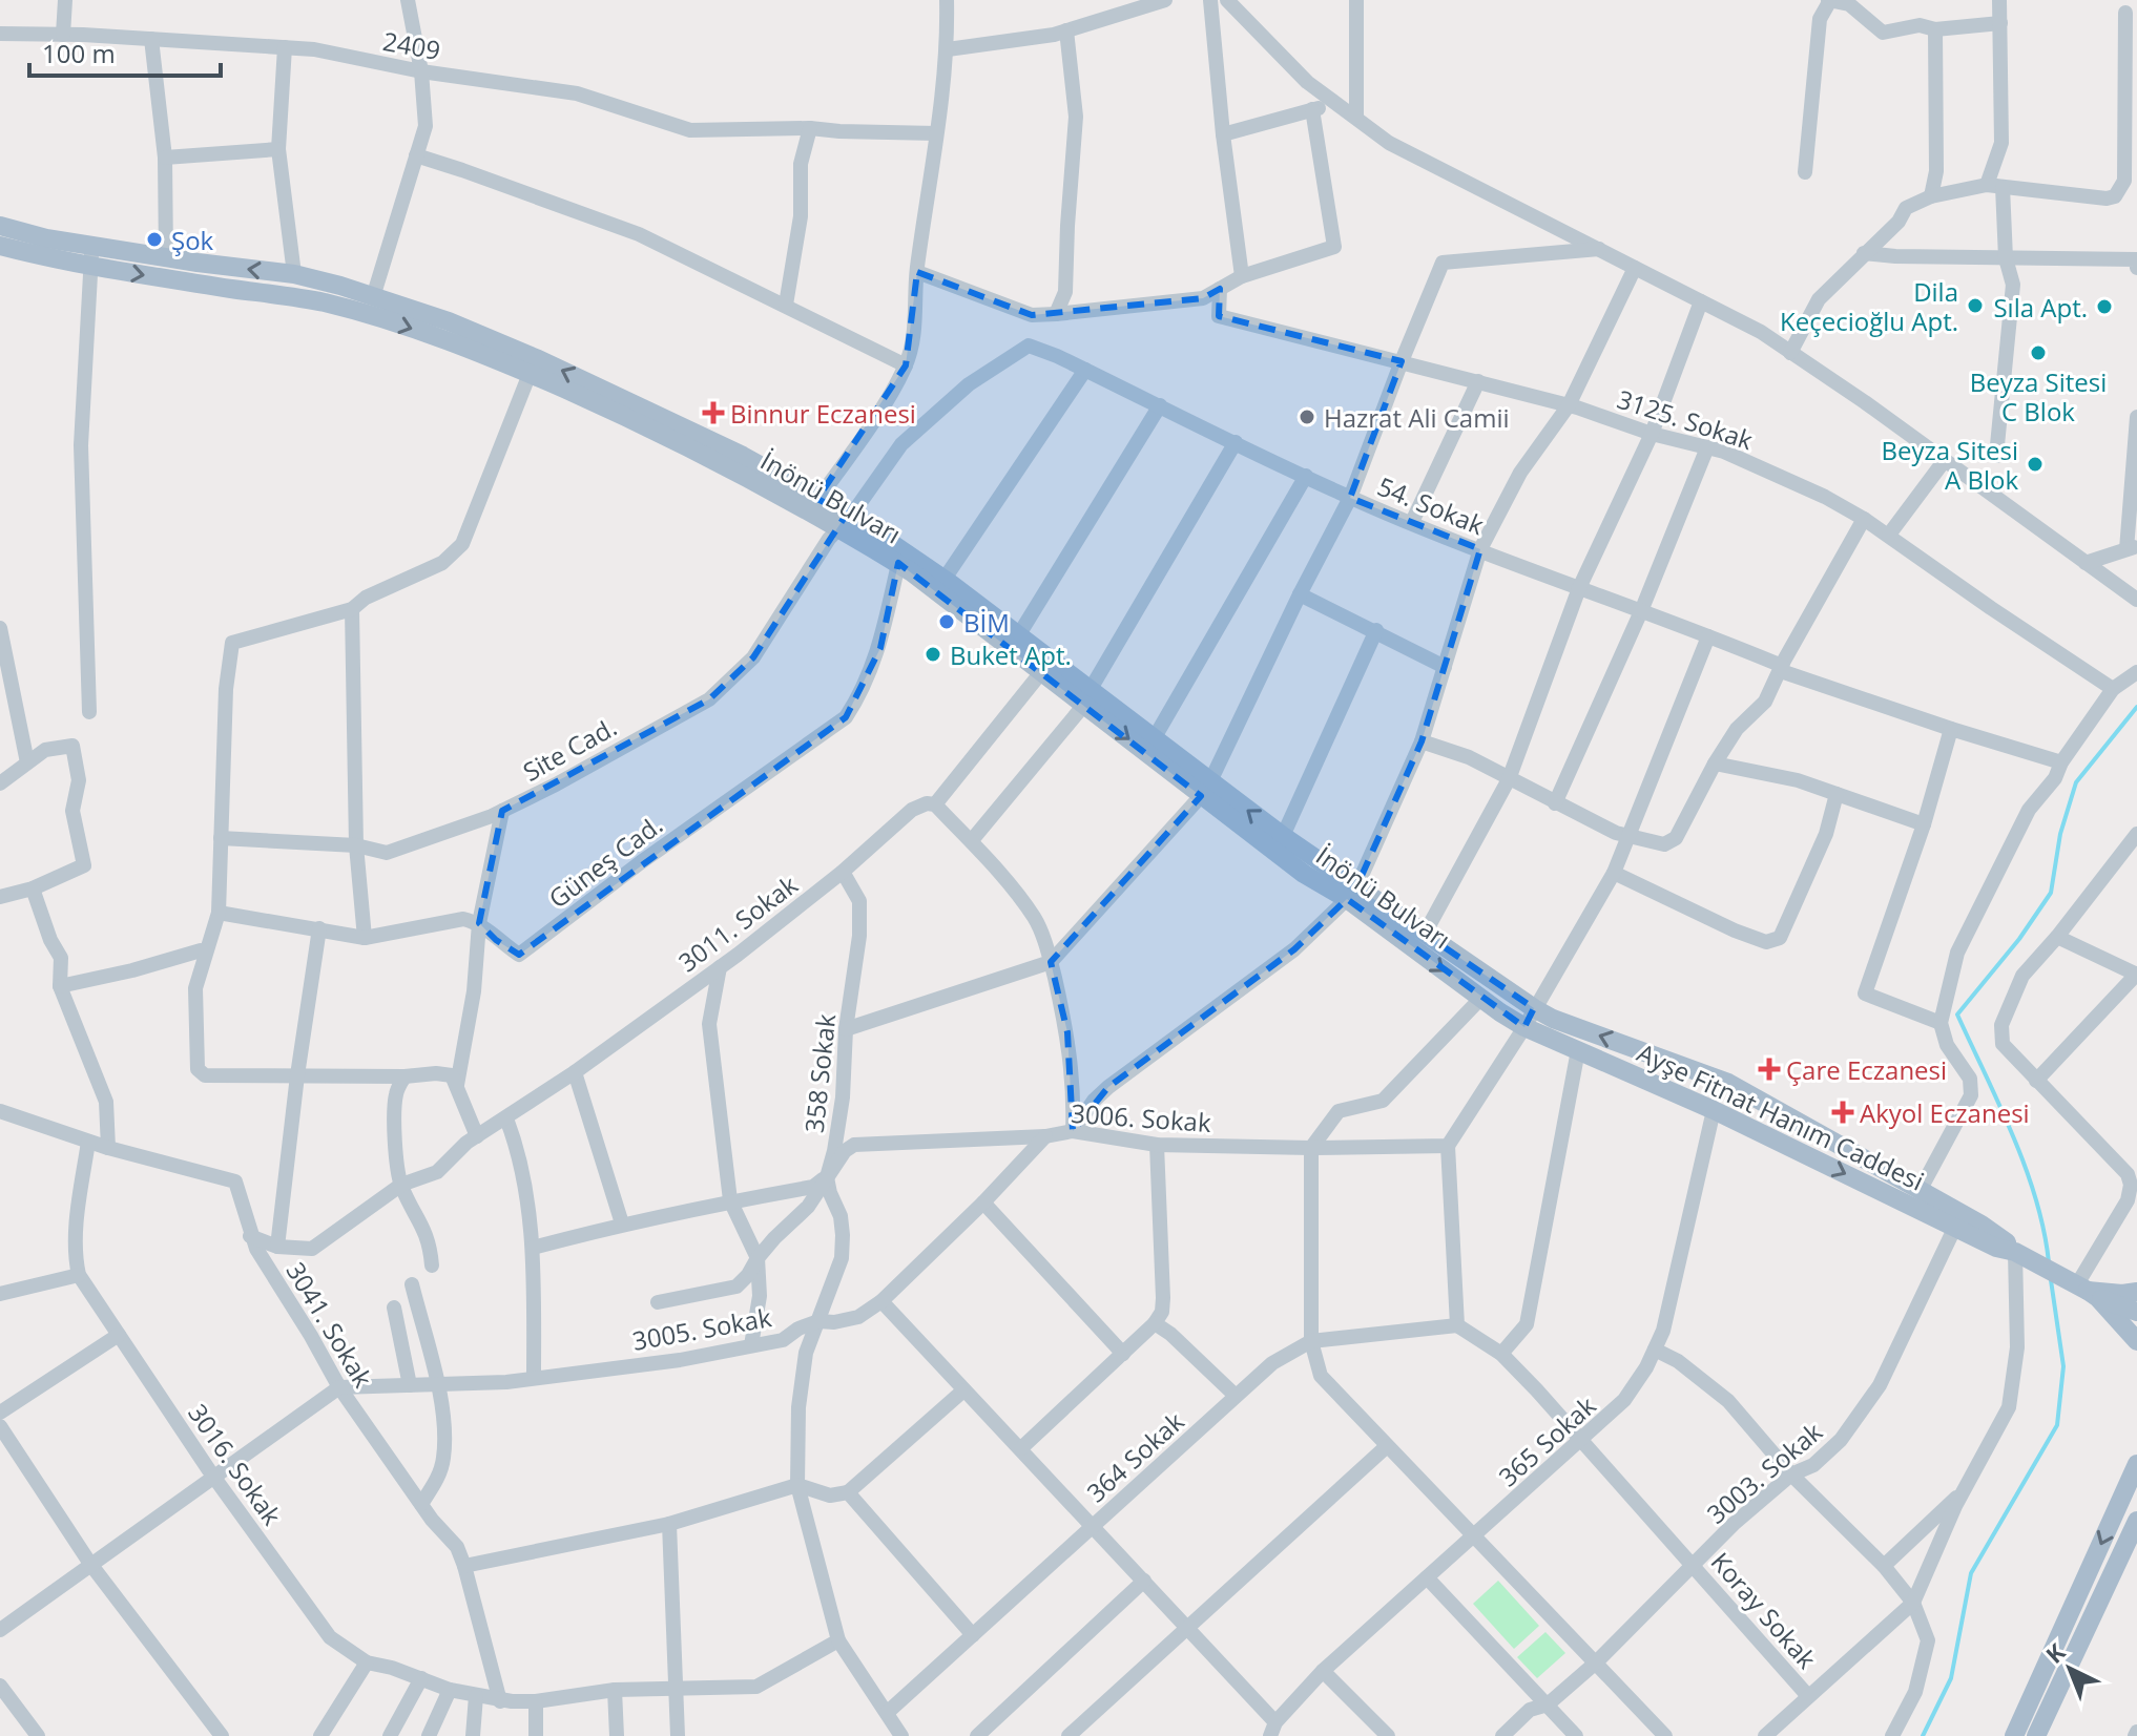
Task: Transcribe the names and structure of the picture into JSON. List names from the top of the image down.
{
  "streets": {
    "main road": ["İnönü Bulvarı", "Ayşe Fitnat Hanım Caddesi"],
    "street": [
      "2409",
      "3125. Sokak",
      "54. Sokak",
      "Site Cad.",
      "Güneş Cad.",
      "3011. Sokak",
      "358 Sokak",
      "3006. Sokak",
      "3041. Sokak",
      "3005. Sokak",
      "365 Sokak",
      "364 Sokak",
      "3016. Sokak",
      "3003. Sokak",
      "Koray Sokak"
    ]
  },
  "crossings": [
    ["İnönü Bulvarı", "Site Cad."],
    ["İnönü Bulvarı", "Güneş Cad."],
    ["İnönü Bulvarı", "Ayşe Fitnat Hanım Caddesi"],
    ["Site Cad.", "Ayşe Fitnat Hanım Caddesi"],
    ["3011. Sokak", "358 Sokak"],
    ["3011. Sokak", "3041. Sokak"],
    ["358 Sokak", "3006. Sokak"],
    ["Ayşe Fitnat Hanım Caddesi", "365 Sokak"],
    ["Ayşe Fitnat Hanım Caddesi", "3003. Sokak"],
    ["3006. Sokak", "3005. Sokak"],
    ["3041. Sokak", "3005. Sokak"],
    ["3041. Sokak", "3016. Sokak"],
    ["365 Sokak", "Koray Sokak"],
    ["364 Sokak", "Koray Sokak"],
    ["3003. Sokak", "Koray Sokak"]
  ],
  "places": {
    "other": [
      "Şok",
      "Dila Keçecioğlu Apt.",
      "Sıla Apt.",
      "Beyza Sitesi C Blok",
      "Hazrat Ali Camii",
      "Beyza Sitesi A Blok",
      "BİM",
      "Buket Apt."
    ],
    "health": ["Binnur Eczanesi", "Çare Eczanesi", "Akyol Eczanesi"]
  },
  "scale_bar": "100 m",
  "north": "top left"
}
